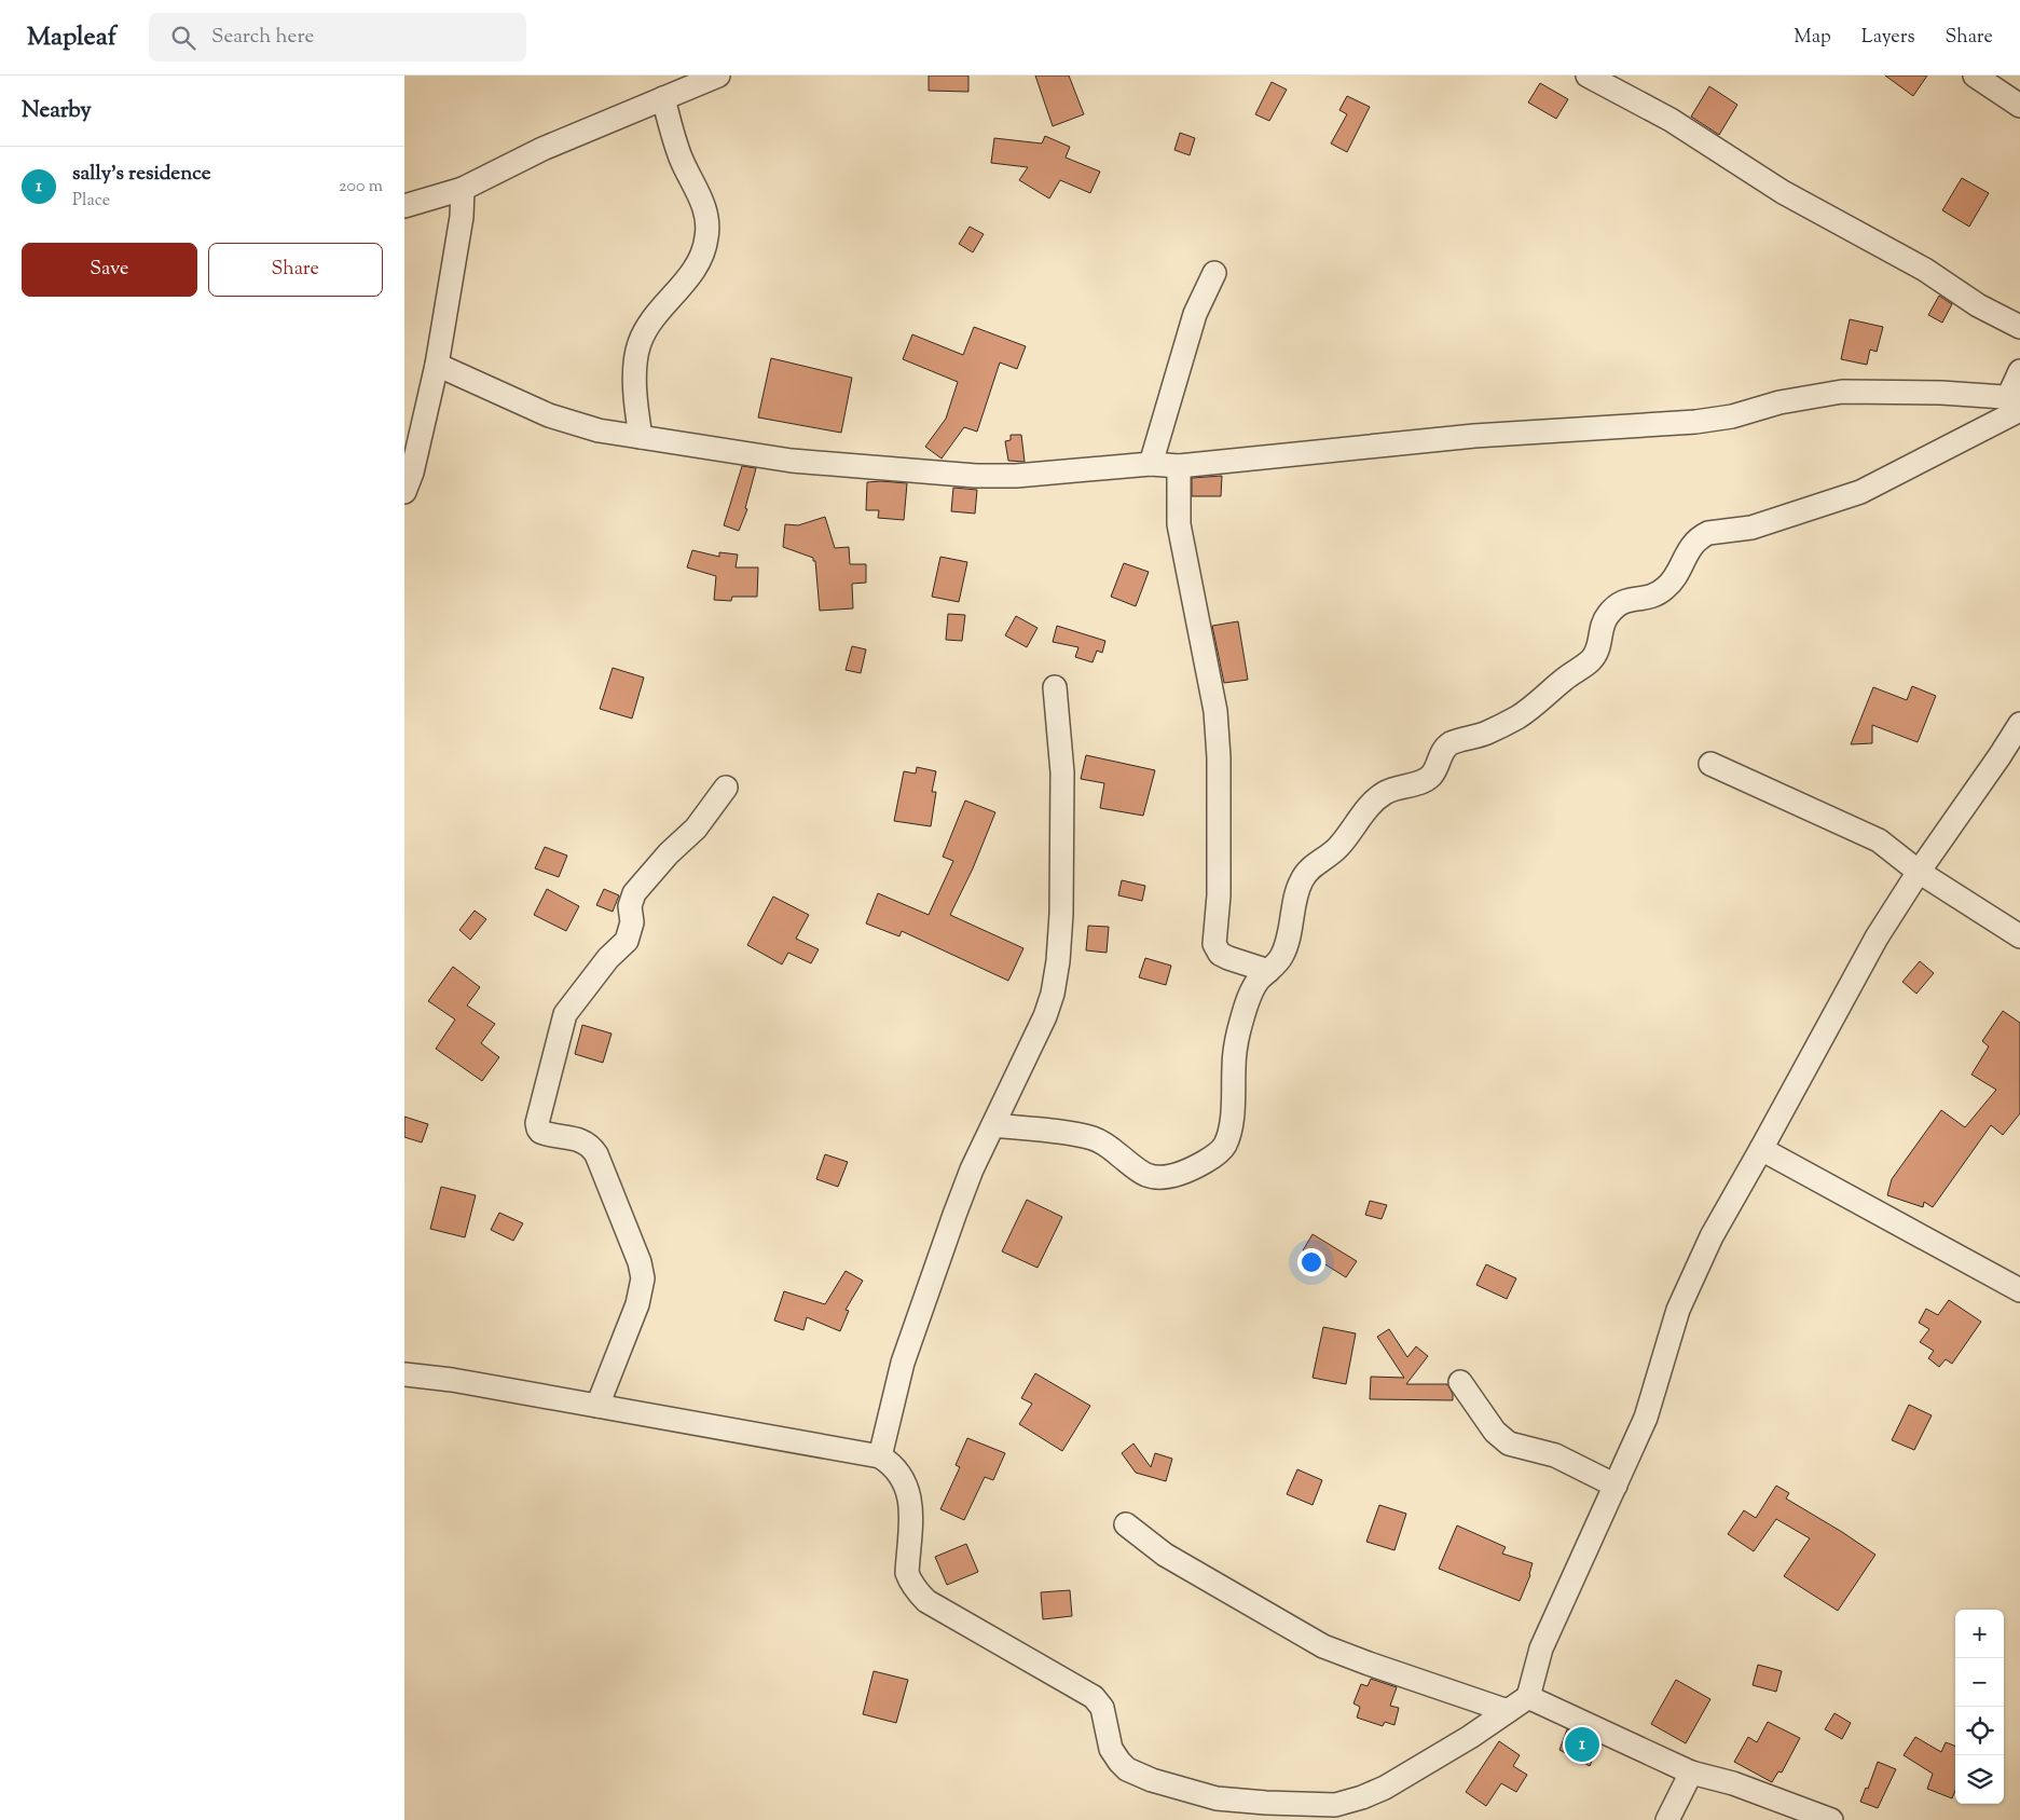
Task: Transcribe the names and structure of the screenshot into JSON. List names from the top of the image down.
{
  "page": {
    "header": "Mapleaf",
    "search": "Search here",
    "nav": ["Map", "Layers", "Share"],
    "heading": "Nearby",
    "list": [
      {
        "mark": "1",
        "name": "sally's residence",
        "note": "Place",
        "value": "200 m"
      }
    ],
    "buttons": ["Save", "Share"],
    "map_buttons": ["+", "−"],
    "pins": "1"
  }
}
